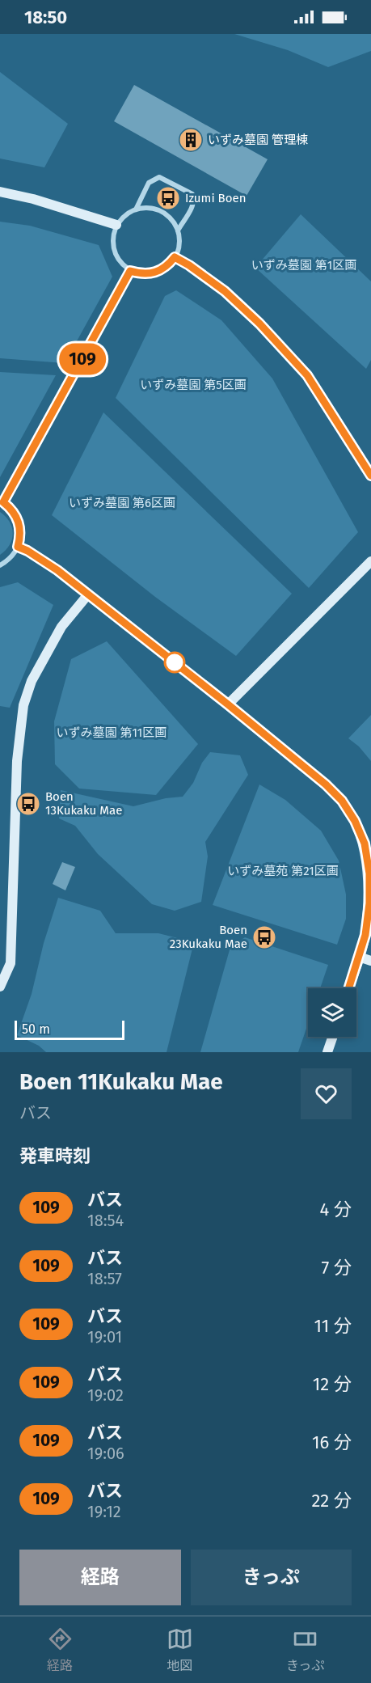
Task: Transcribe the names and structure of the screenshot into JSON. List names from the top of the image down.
{
  "parks": [
    "いずみ墓園 第1区画",
    "いずみ墓園 第5区画",
    "いずみ墓園 第6区画",
    "いずみ墓園 第11区画",
    "いずみ墓苑 第21区画"
  ],
  "places": {
    "building": ["いずみ墓園 管理棟"],
    "bus stop": ["Izumi Boen", "Boen 13Kukaku Mae", "Boen 23Kukaku Mae"]
  },
  "lines": ["bus line 109"],
  "scale_bar": "50 m",
  "page": {
    "status": "18:50",
    "on_map": "109",
    "scale": "50 m",
    "heading": [
      ["Boen 11Kukaku Mae", "バス"],
      "発車時刻"
    ],
    "list": [
      {
        "mark": "109",
        "name": "バス",
        "note": "18:54",
        "value": "4 分"
      },
      {
        "mark": "109",
        "name": "バス",
        "note": "18:57",
        "value": "7 分"
      },
      {
        "mark": "109",
        "name": "バス",
        "note": "19:01",
        "value": "11 分"
      },
      {
        "mark": "109",
        "name": "バス",
        "note": "19:02",
        "value": "12 分"
      },
      {
        "mark": "109",
        "name": "バス",
        "note": "19:06",
        "value": "16 分"
      },
      {
        "mark": "109",
        "name": "バス",
        "note": "19:12",
        "value": "22 分"
      }
    ],
    "buttons": ["経路", "きっぷ"],
    "tabs": ["経路", "地図", "きっぷ"]
  }
}
